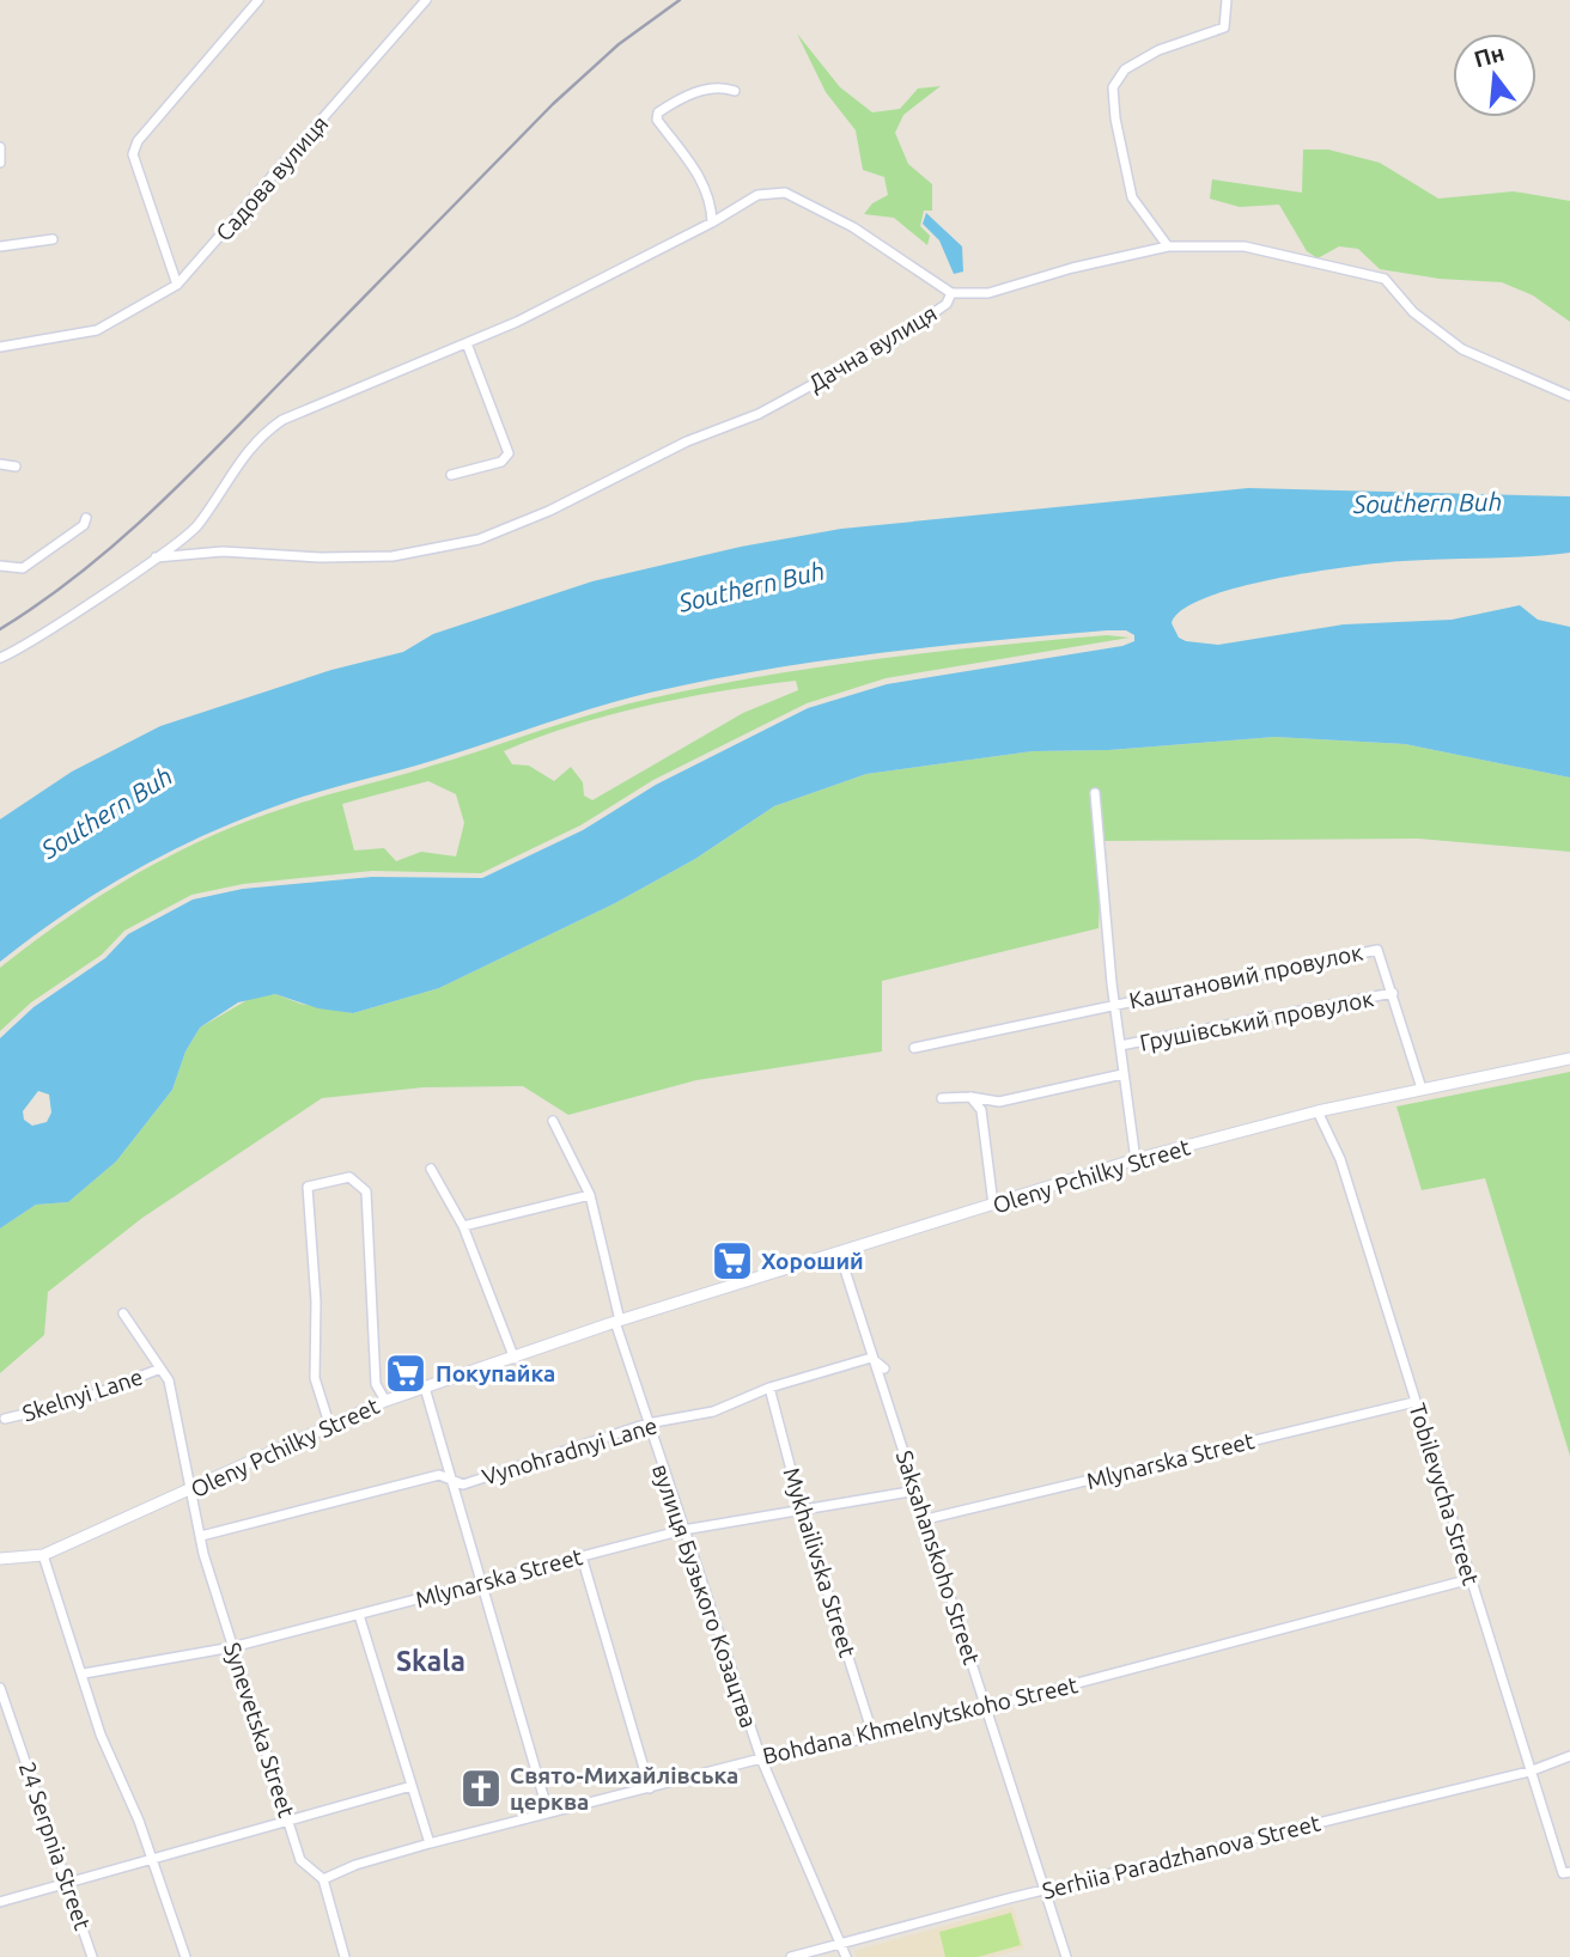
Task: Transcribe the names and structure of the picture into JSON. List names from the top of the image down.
{
  "streets": {
    "street": [
      "Садова вулиця",
      "Дачна вулиця",
      "Каштановий провулок",
      "Грушівський провулок",
      "Oleny Pchilky Street",
      "Skelnyi Lane",
      "Vynohradnyi Lane",
      "Mlynarska Street",
      "Tobilevycha Street",
      "Saksahanskoho Street",
      "Mykhailivska Street",
      "вулиця Бузького Козацтва",
      "Bohdana Khmelnytskoho Street",
      "Synevetska Street",
      "24 Serpnia Street",
      "Serhiia Paradzhanova Street"
    ]
  },
  "crossings": [
    ["Каштановий провулок", "Грушівський провулок"],
    ["Каштановий провулок", "Oleny Pchilky Street"],
    ["Oleny Pchilky Street", "Skelnyi Lane"],
    ["Oleny Pchilky Street", "Tobilevycha Street"],
    ["Oleny Pchilky Street", "Saksahanskoho Street"],
    ["Oleny Pchilky Street", "вулиця Бузького Козацтва"],
    ["Oleny Pchilky Street", "Synevetska Street"],
    ["Skelnyi Lane", "Synevetska Street"],
    ["Vynohradnyi Lane", "Saksahanskoho Street"],
    ["Vynohradnyi Lane", "Mykhailivska Street"],
    ["Vynohradnyi Lane", "вулиця Бузького Козацтва"],
    ["Vynohradnyi Lane", "Synevetska Street"],
    ["Mlynarska Street", "Tobilevycha Street"],
    ["Mlynarska Street", "Saksahanskoho Street"],
    ["Mlynarska Street", "Mykhailivska Street"],
    ["Mlynarska Street", "вулиця Бузького Козацтва"],
    ["Mlynarska Street", "Synevetska Street"],
    ["Tobilevycha Street", "Bohdana Khmelnytskoho Street"],
    ["Tobilevycha Street", "Serhiia Paradzhanova Street"],
    ["Saksahanskoho Street", "Bohdana Khmelnytskoho Street"],
    ["Saksahanskoho Street", "Serhiia Paradzhanova Street"],
    ["Mykhailivska Street", "Bohdana Khmelnytskoho Street"],
    ["вулиця Бузького Козацтва", "Bohdana Khmelnytskoho Street"],
    ["вулиця Бузького Козацтва", "Serhiia Paradzhanova Street"],
    ["Bohdana Khmelnytskoho Street", "Synevetska Street"]
  ],
  "districts": ["Skala"],
  "water": ["Southern Buh"],
  "places": {
    "supermarket": ["Хороший", "Покупайка"],
    "church": ["Свято-Михайлівська церква"]
  },
  "north": "top"
}
